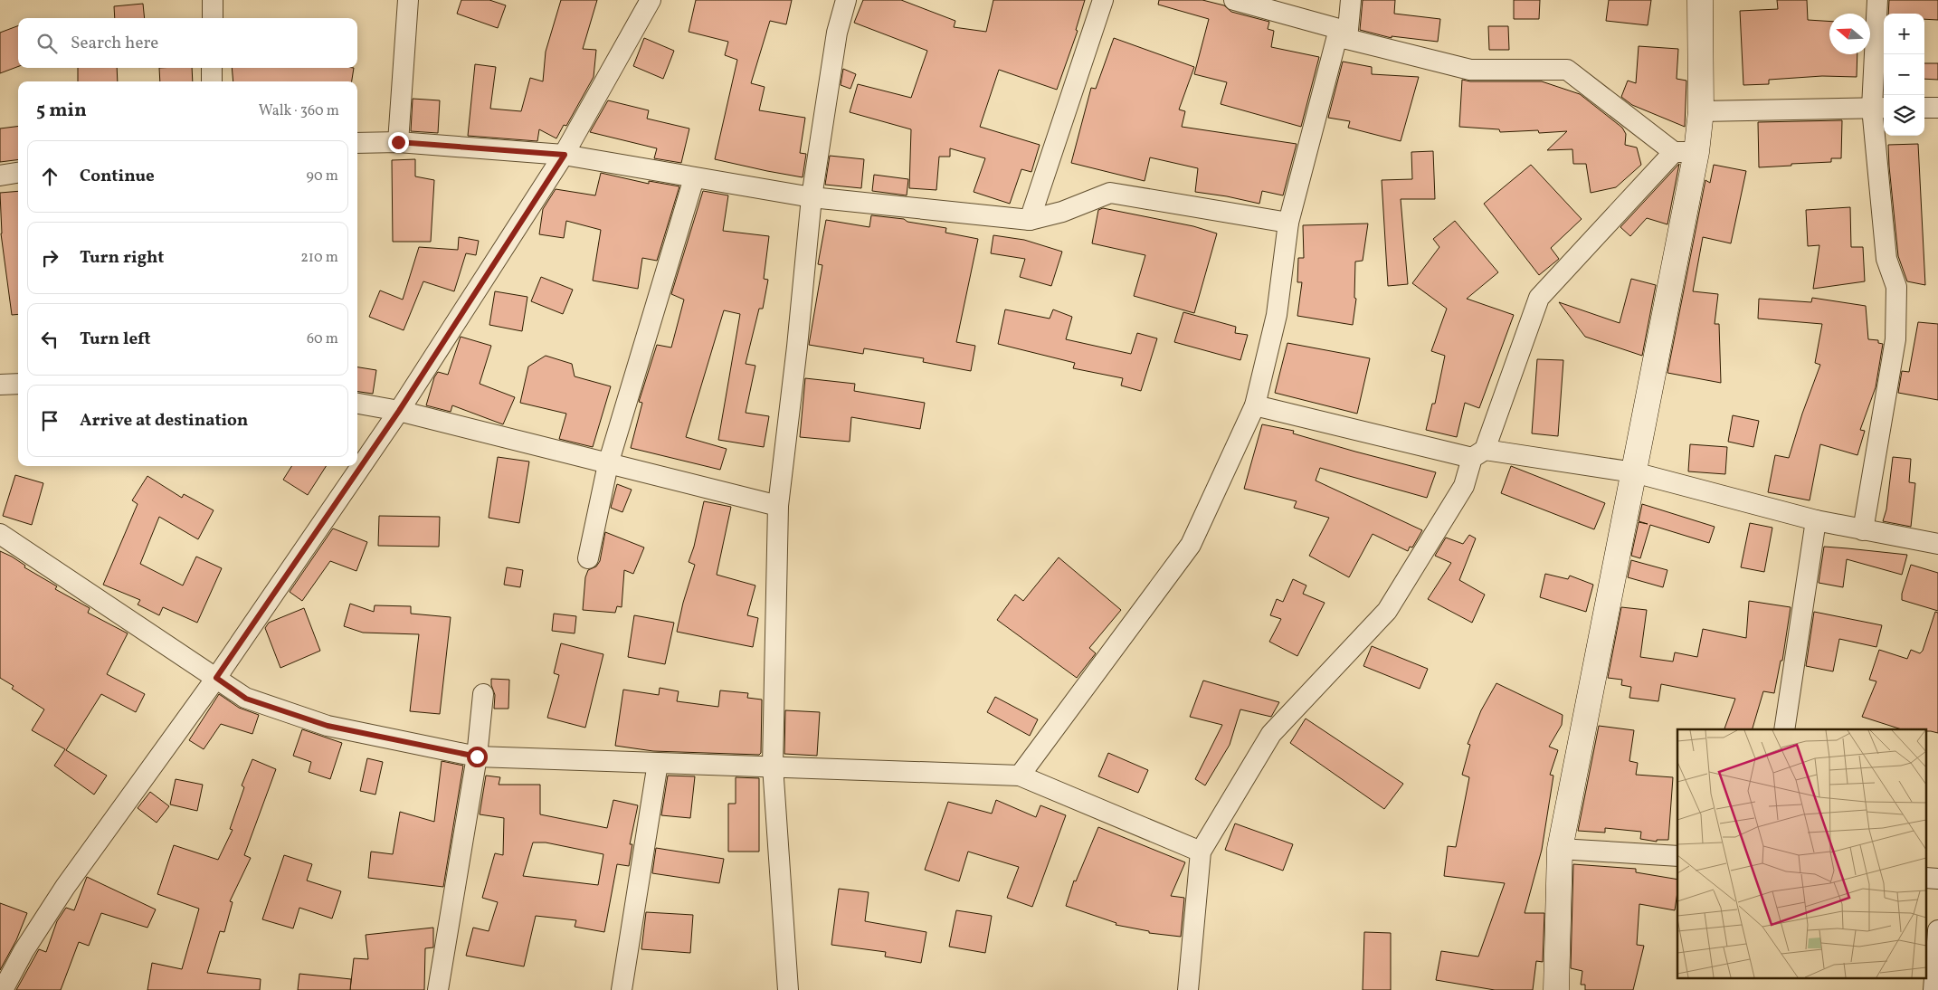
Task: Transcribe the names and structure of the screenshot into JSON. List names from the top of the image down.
{
  "north": "left",
  "page": {
    "map_buttons": ["+", "−"],
    "search": "Search here",
    "heading": ["5 min", "Walk · 360 m"],
    "list": [
      ["Continue", "90 m"],
      ["Turn right", "210 m"],
      ["Turn left", "60 m"],
      "Arrive at destination"
    ]
  }
}
